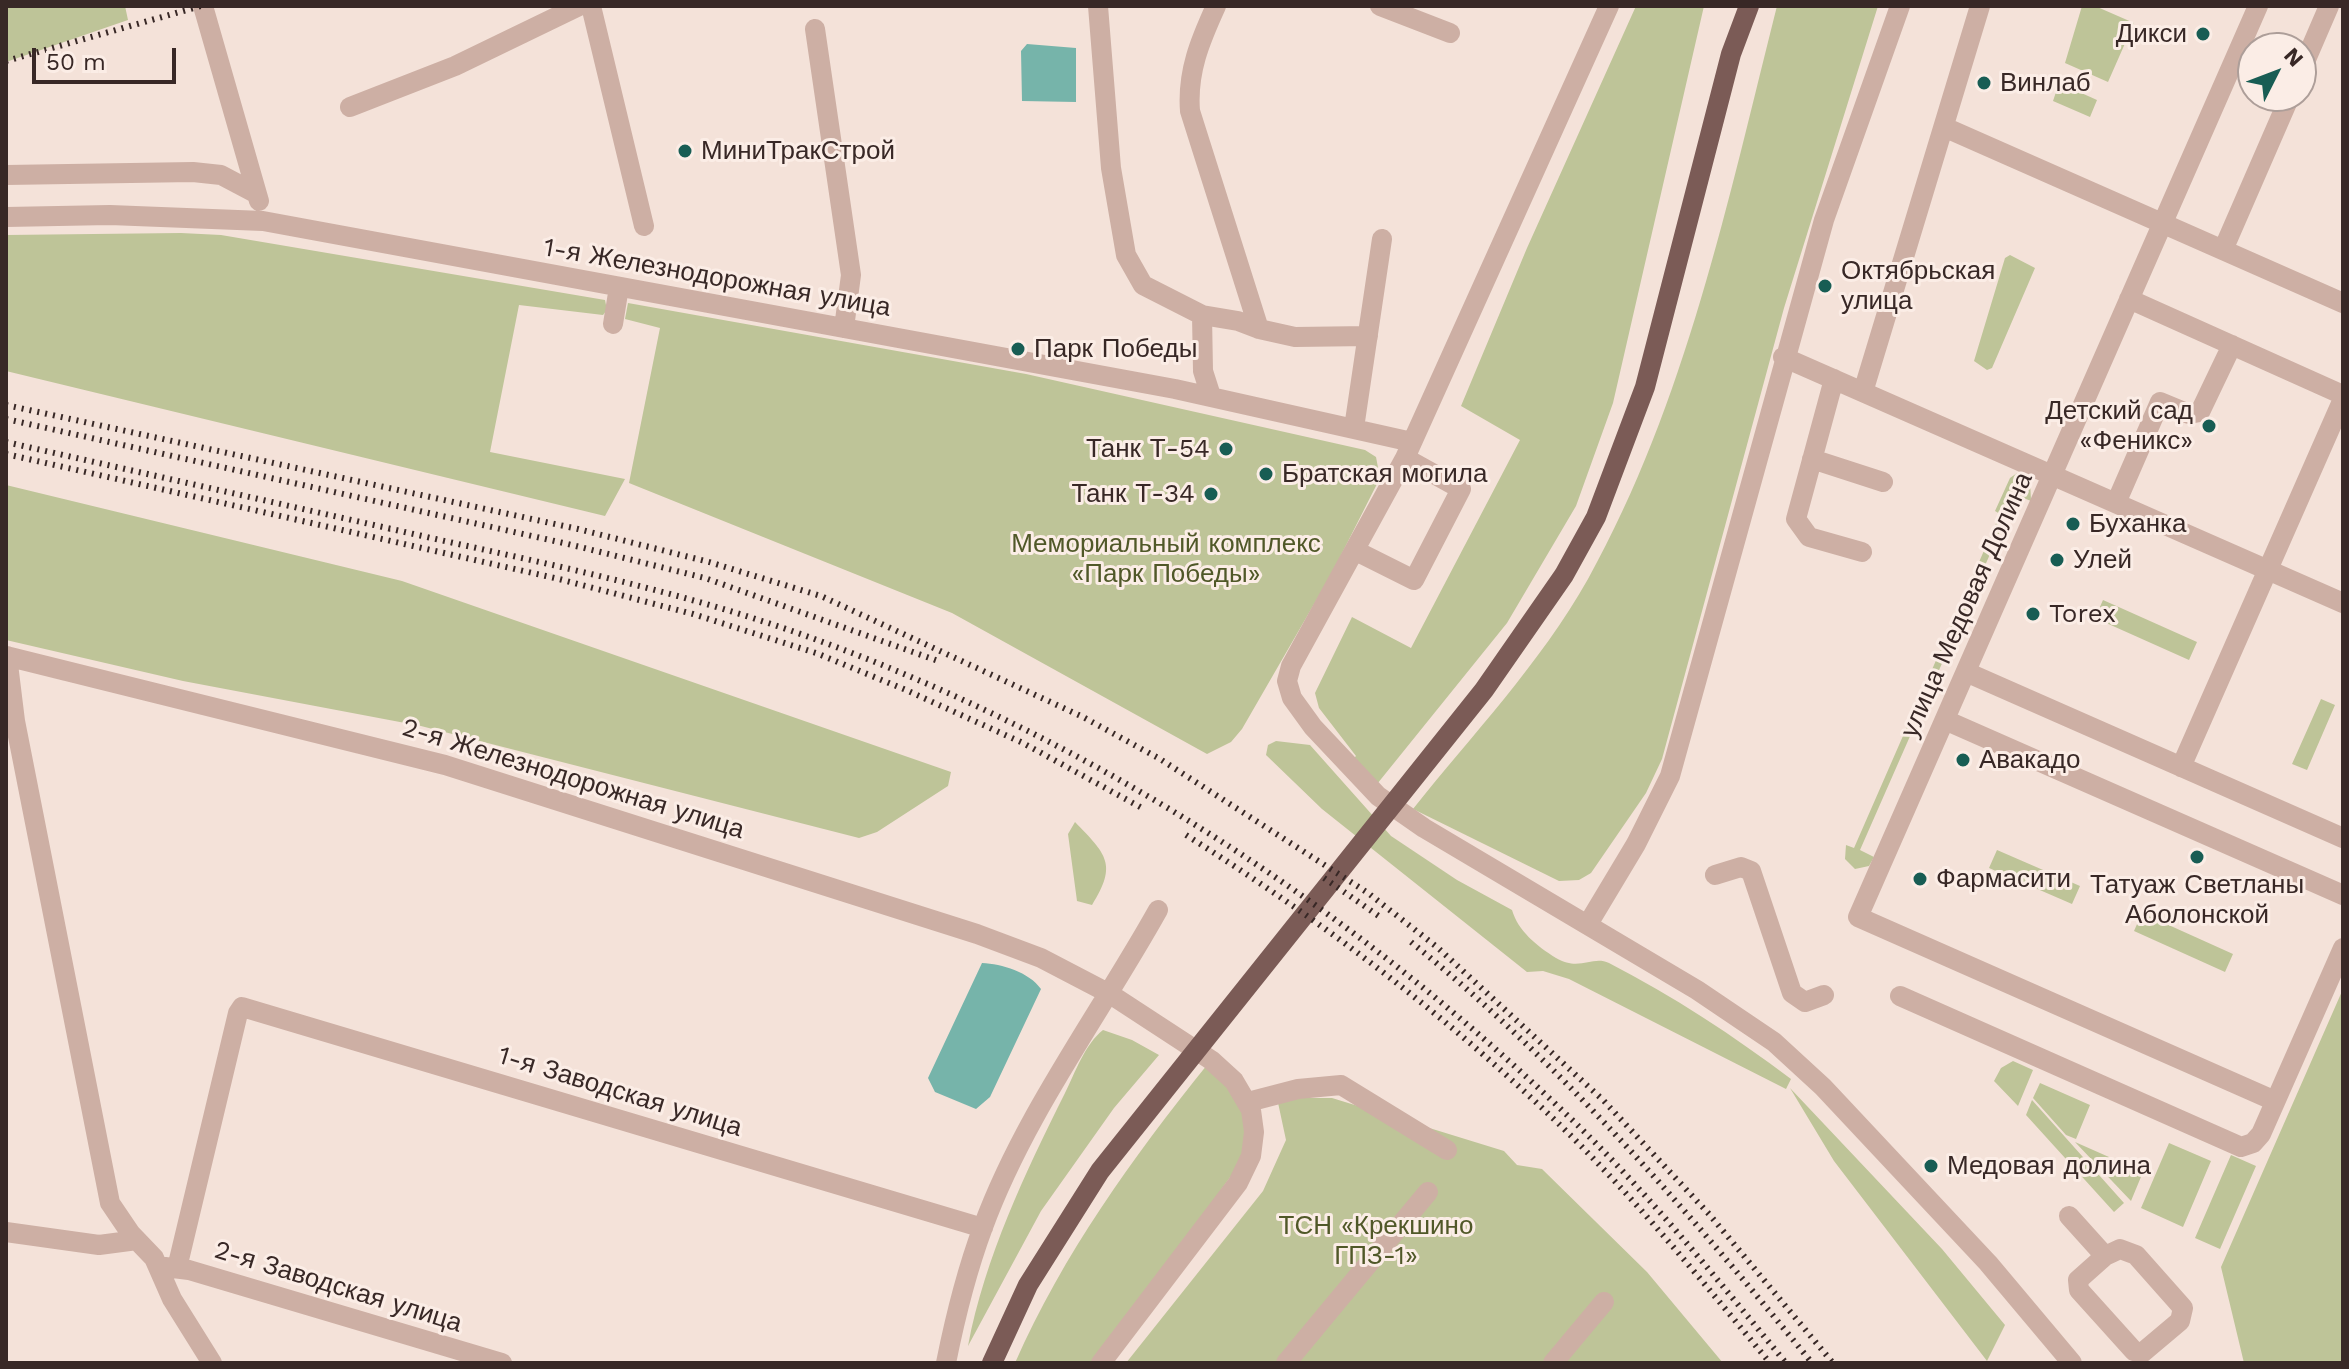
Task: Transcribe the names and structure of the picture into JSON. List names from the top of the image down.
{
  "streets": {
    "street": [
      "1-я Железнодорожная улица",
      "улица Медовая Долина",
      "2-я Железнодорожная улица",
      "1-я Заводская улица",
      "2-я Заводская улица"
    ]
  },
  "crossings": [
    ["1-я Заводская улица", "2-я Заводская улица"]
  ],
  "parks": ["Мемориальный комплекс «Парк Победы»", "ТСН «Крекшино ГПЗ-1»"],
  "places": [
    "Дикси",
    "Винлаб",
    "МиниТракСтрой",
    "Октябрьская улица",
    "Парк Победы",
    "Детский сад «Феникс»",
    "Танк Т-54",
    "Братская могила",
    "Танк Т-34",
    "Буханка",
    "Улей",
    "Torex",
    "Авакадо",
    "Татуаж Светланы Аболонской",
    "Фармасити",
    "Медовая долина"
  ],
  "scale_bar": "50 m",
  "north": "top right"
}
